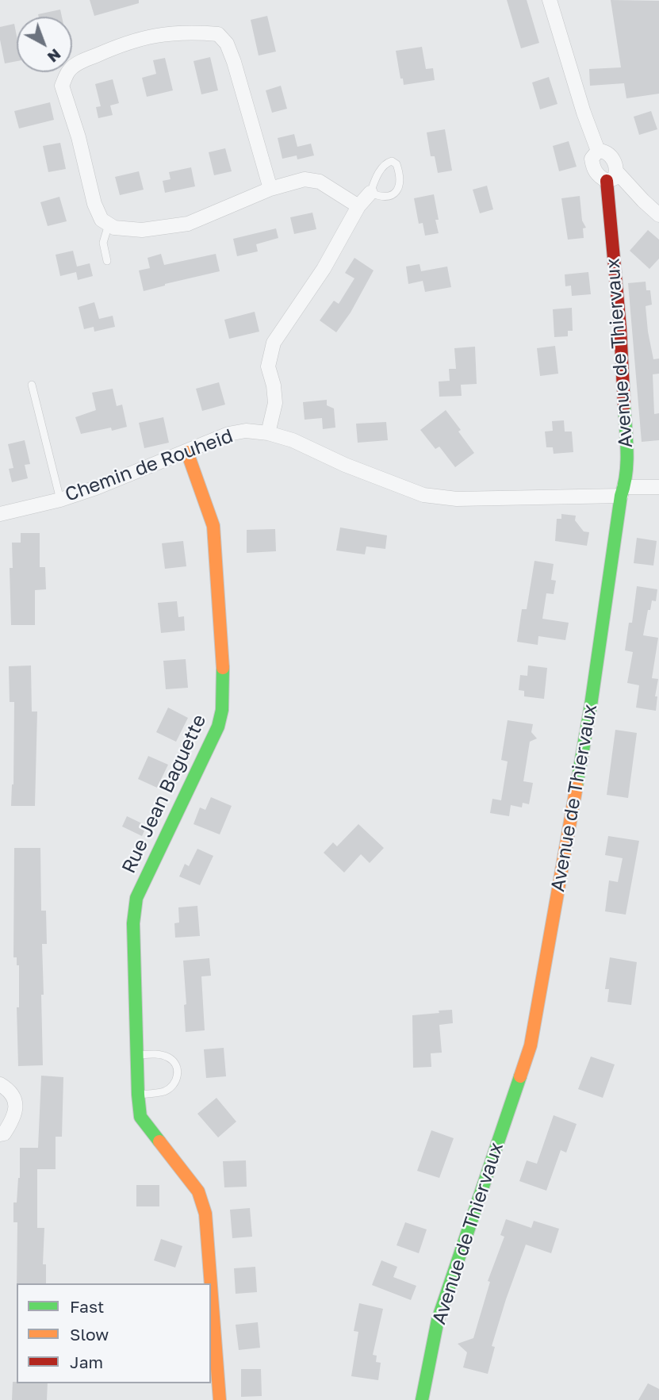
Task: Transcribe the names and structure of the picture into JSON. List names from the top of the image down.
{
  "streets": {
    "street": ["Avenue de Thiervaux", "Chemin de Rouheid", "Rue Jean Baguette"]
  },
  "crossings": [
    ["Avenue de Thiervaux", "Chemin de Rouheid"],
    ["Chemin de Rouheid", "Rue Jean Baguette"]
  ],
  "legend": ["Fast", "Slow", "Jam"],
  "north": "bottom right"
}
